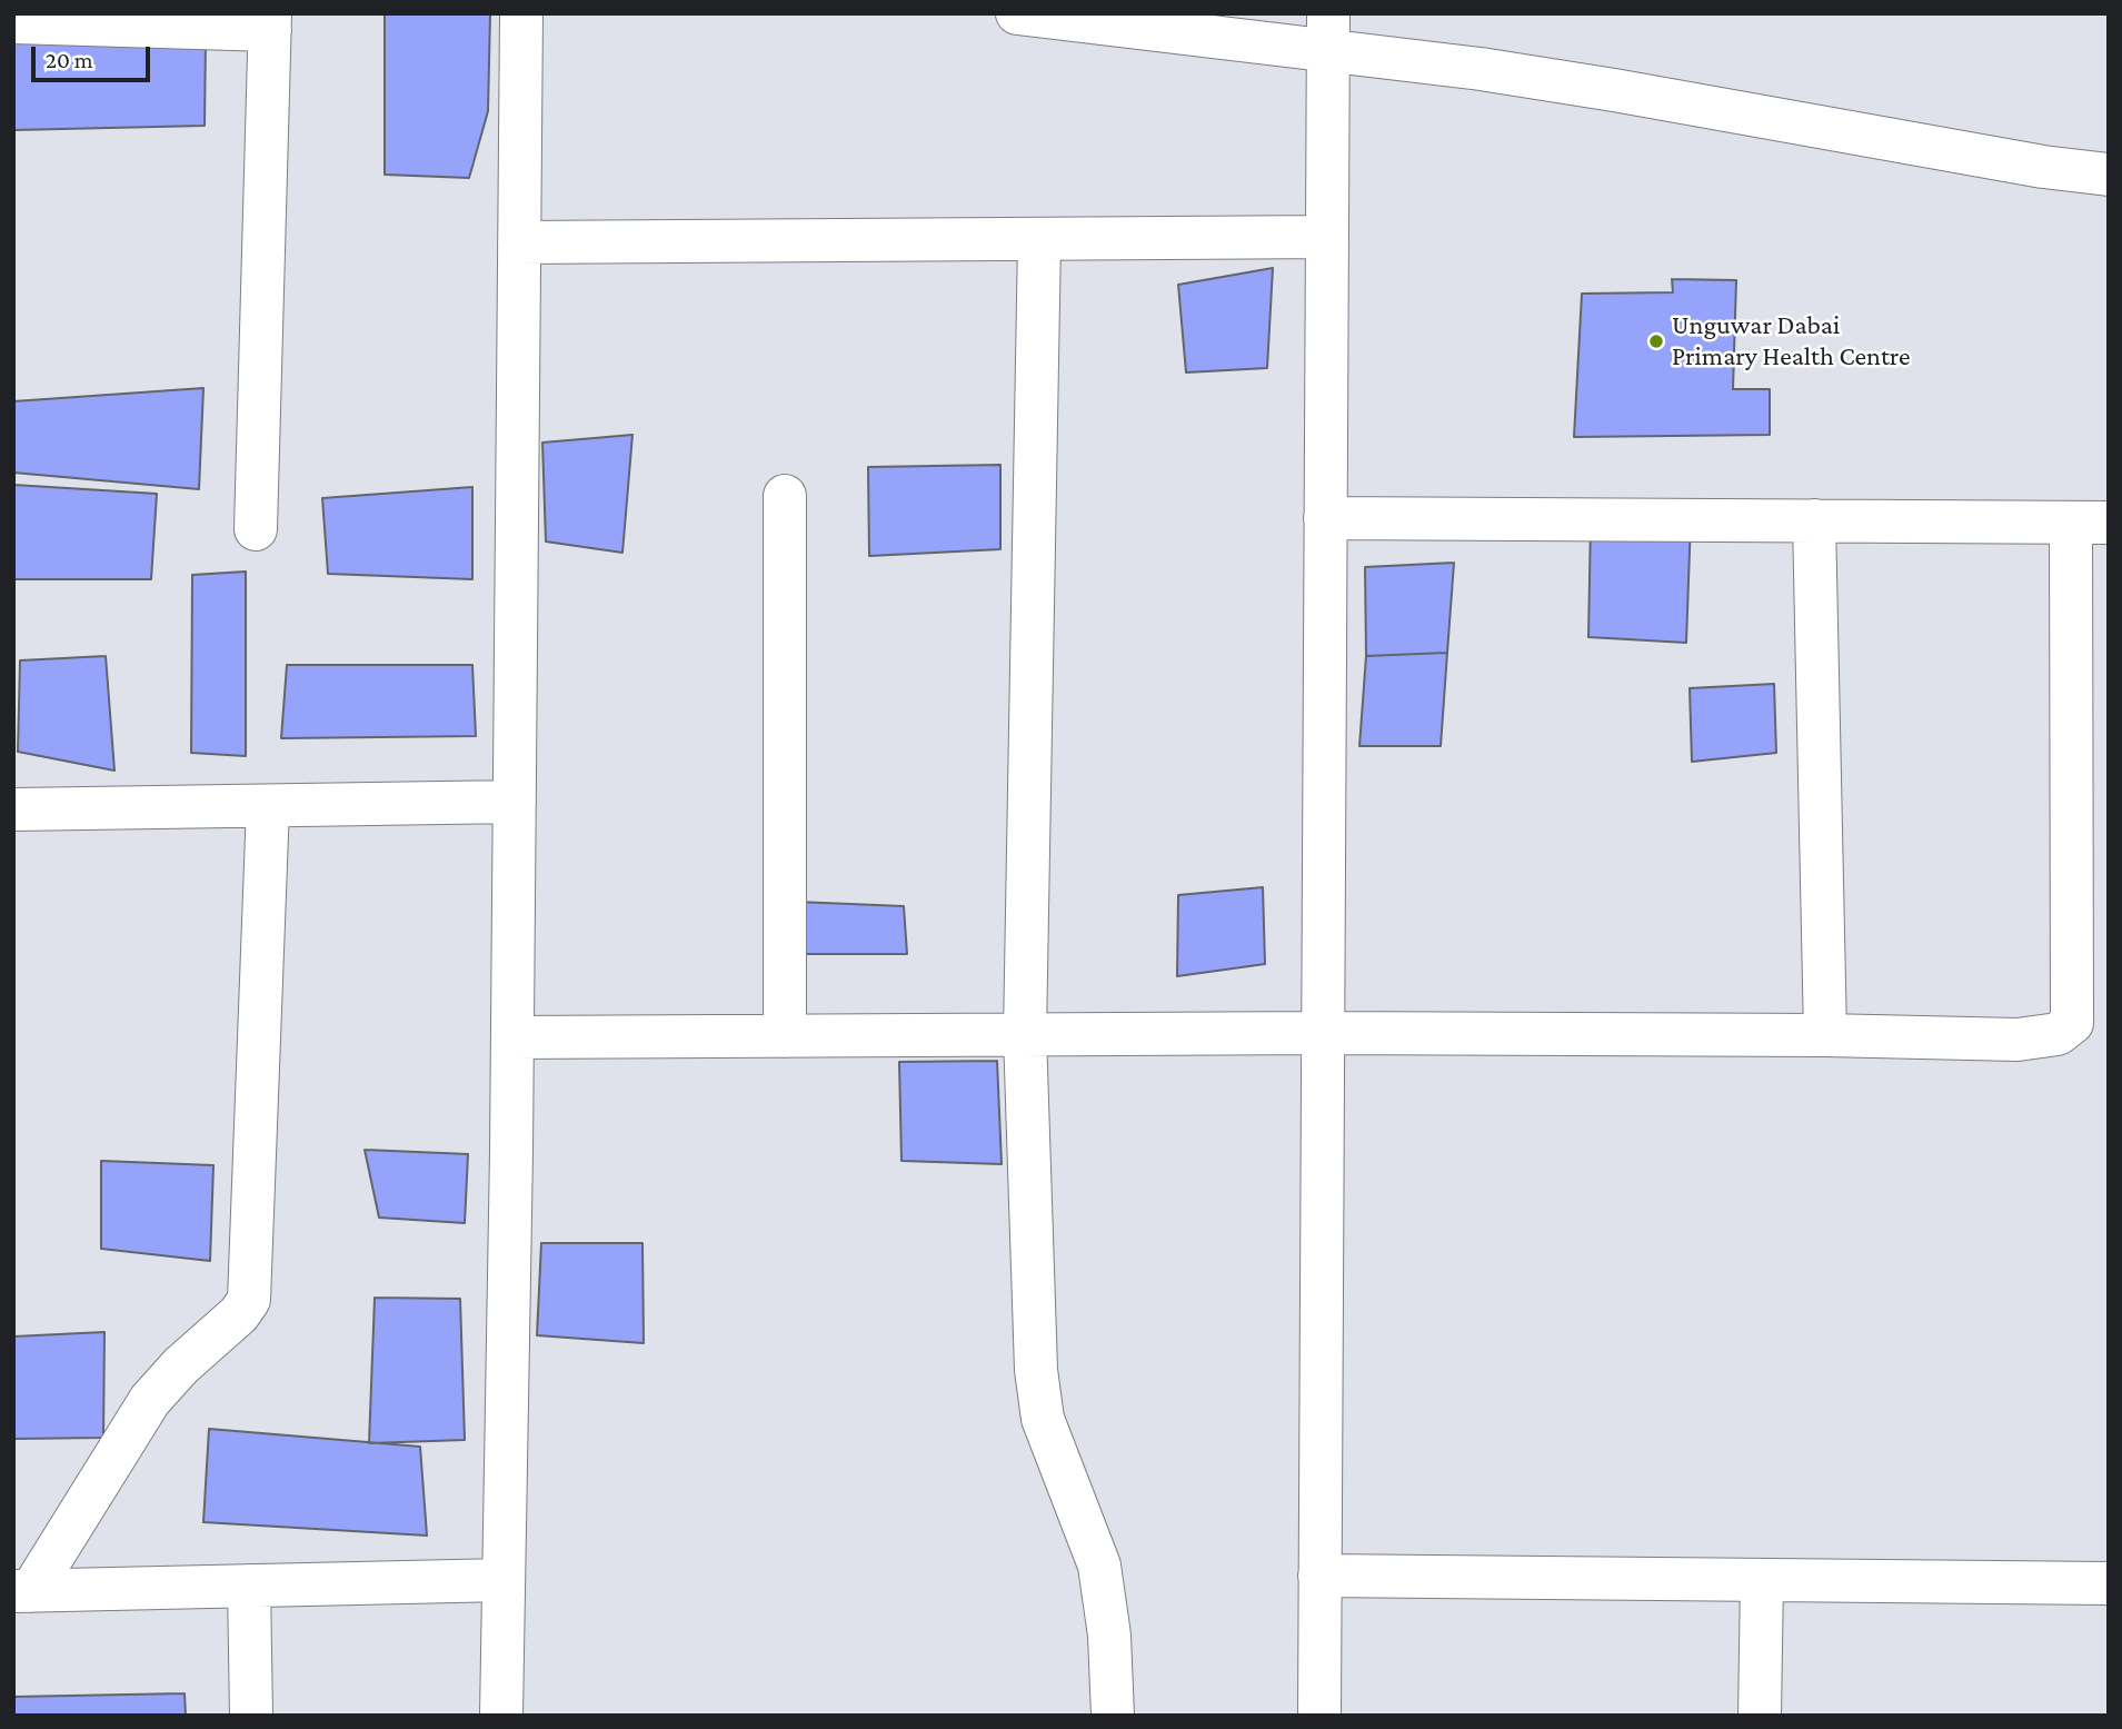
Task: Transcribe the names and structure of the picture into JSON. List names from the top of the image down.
{
  "places": ["Unguwar Dabai Primary Health Centre"],
  "scale_bar": "20 m"
}
